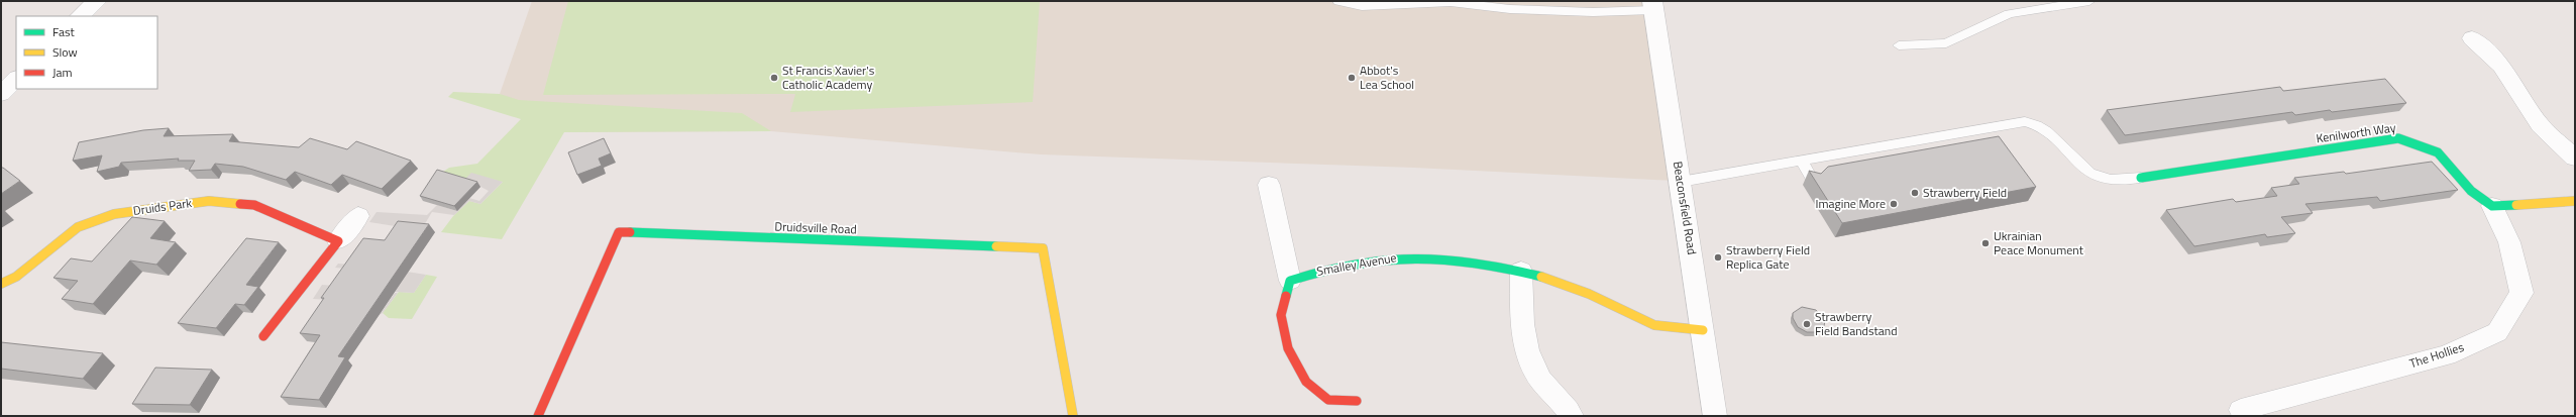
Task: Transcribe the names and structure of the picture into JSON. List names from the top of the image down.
{
  "streets": {
    "street": [
      "Kenilworth Way",
      "Druids Park",
      "Beaconsfield Road",
      "Druidsville Road",
      "Smalley Avenue",
      "The Hollies"
    ]
  },
  "crossings": [
    ["Kenilworth Way", "The Hollies"],
    ["Beaconsfield Road", "Smalley Avenue"]
  ],
  "places": [
    "St Francis Xavier's Catholic Academy",
    "Abbot's Lea School",
    "Strawberry Field",
    "Imagine More",
    "Ukrainian Peace Monument",
    "Strawberry Field Replica Gate",
    "Strawberry Field Bandstand"
  ],
  "legend": ["Fast", "Slow", "Jam"]
}
